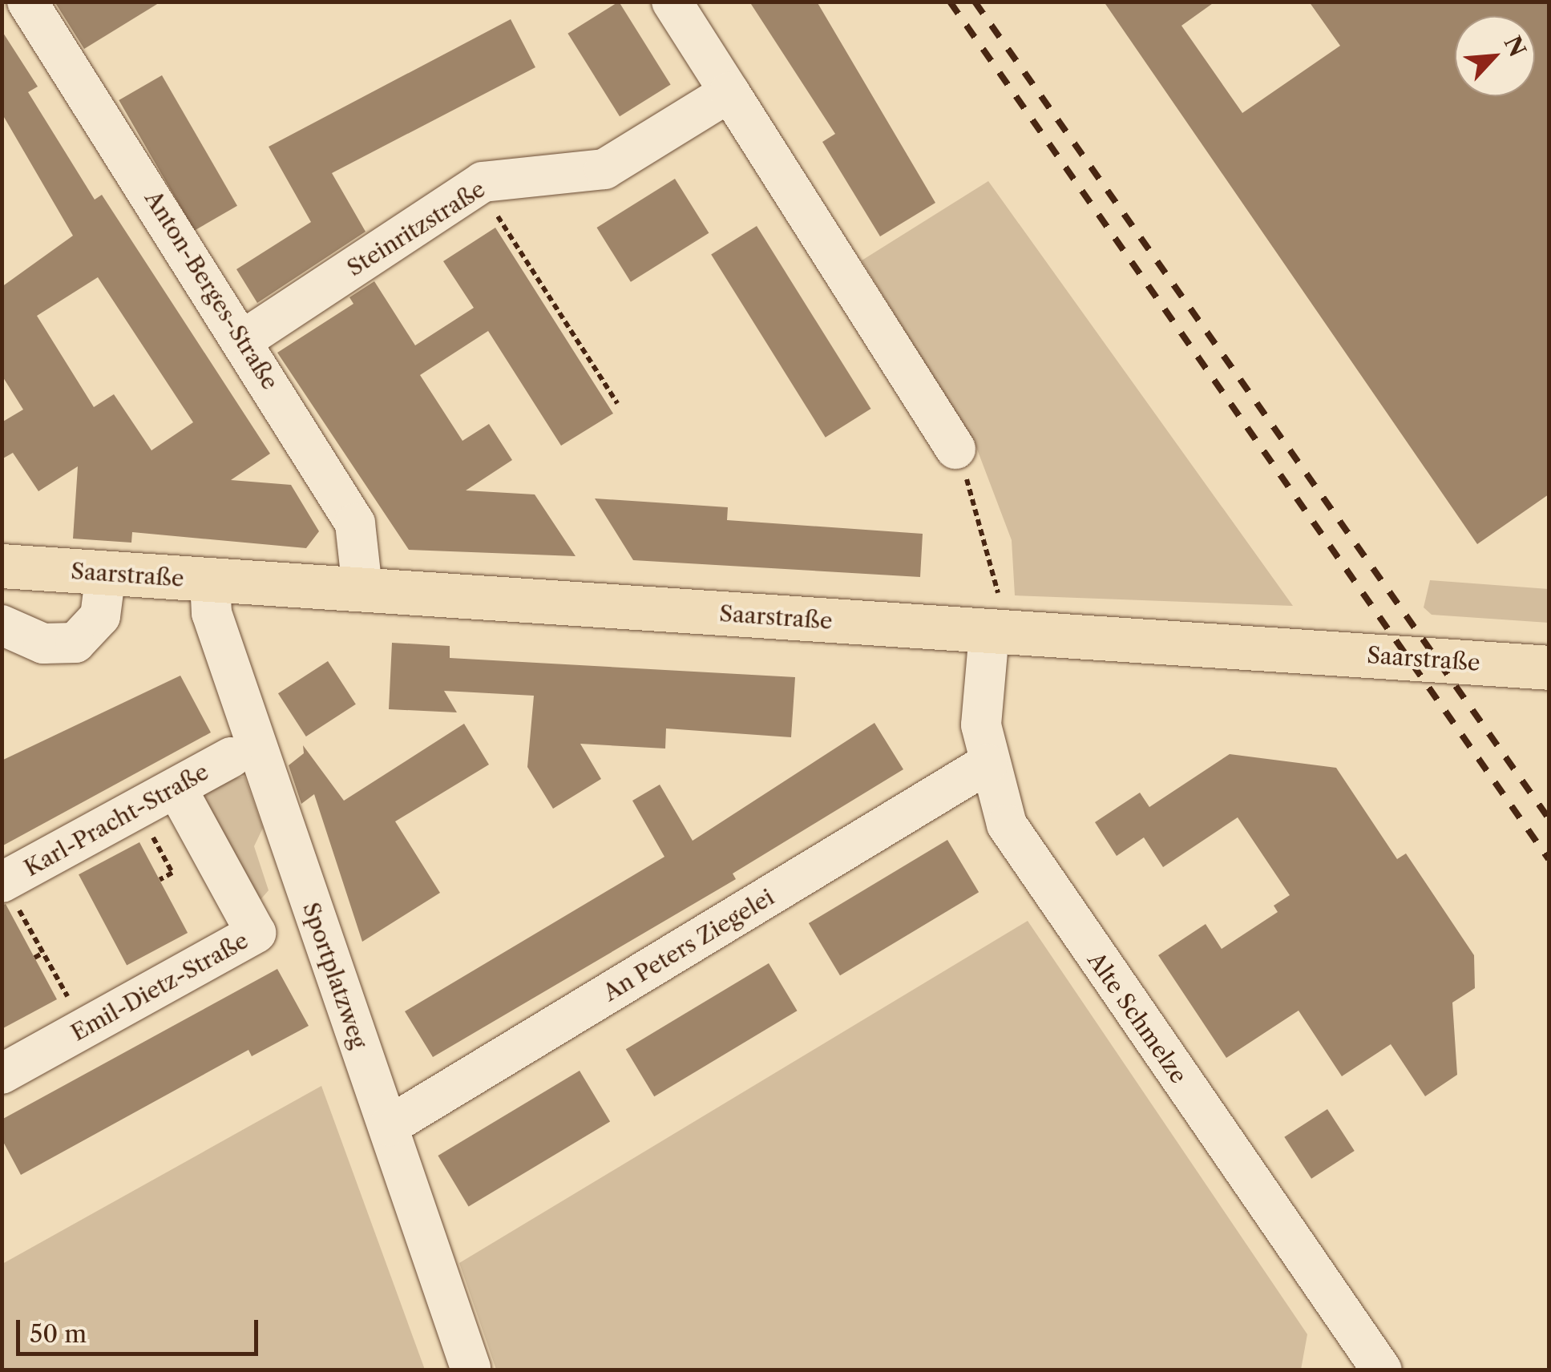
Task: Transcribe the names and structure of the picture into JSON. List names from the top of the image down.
{
  "streets": {
    "main road": ["Saarstraße"],
    "street": [
      "Steinritzstraße",
      "Anton-Berges-Straße",
      "Karl-Pracht-Straße",
      "An Peters Ziegelei",
      "Sportplatzweg",
      "Emil-Dietz-Straße",
      "Alte Schmelze"
    ]
  },
  "crossings": [
    ["Steinritzstraße", "Anton-Berges-Straße"],
    ["Anton-Berges-Straße", "Saarstraße"],
    ["Saarstraße", "Sportplatzweg"],
    ["Saarstraße", "Alte Schmelze"],
    ["Karl-Pracht-Straße", "Emil-Dietz-Straße"],
    ["An Peters Ziegelei", "Sportplatzweg"],
    ["An Peters Ziegelei", "Alte Schmelze"]
  ],
  "scale_bar": "50 m",
  "north": "top right"
}
